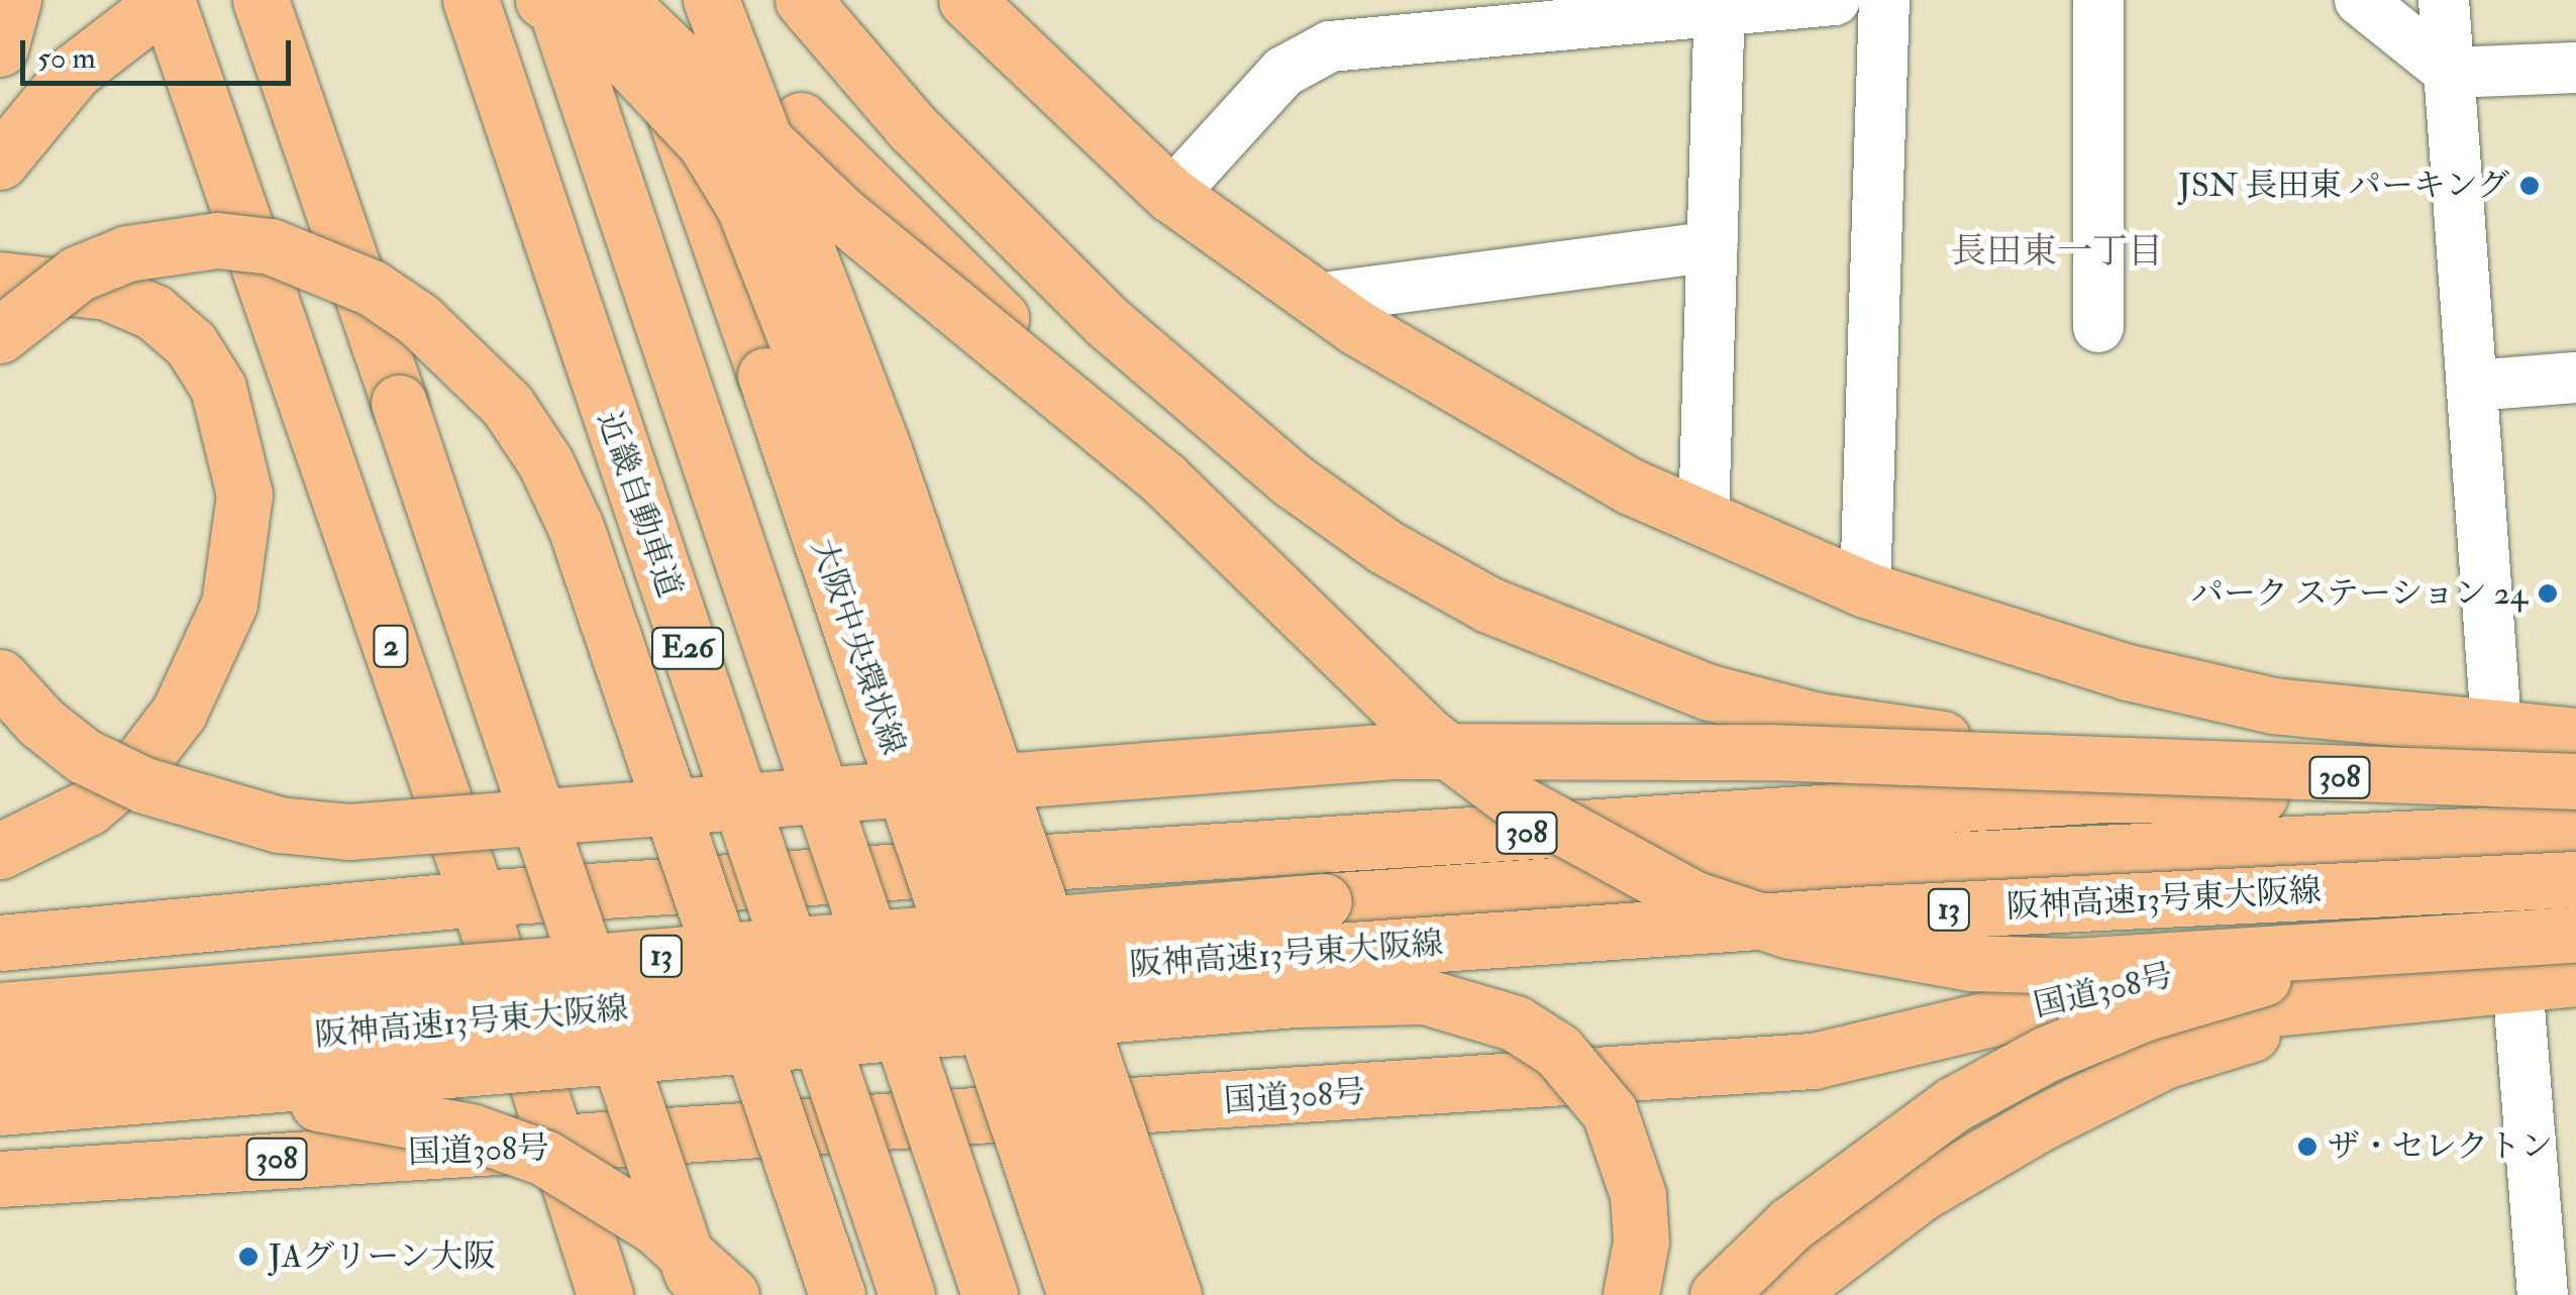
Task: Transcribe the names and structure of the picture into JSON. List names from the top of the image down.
{
  "streets": {
    "main road": [
      "近畿自動車道",
      "2",
      "大阪中央環状線",
      "E26",
      "308",
      "阪神高速13号東大阪線",
      "13",
      "国道308号"
    ]
  },
  "crossings": [
    ["2", "308"],
    ["2", "国道308号"],
    ["308", "国道308号"]
  ],
  "districts": ["長田東一丁目"],
  "places": [
    "JSN 長田東 パーキング",
    "パーク ステーション 24",
    "ザ・セレクトン",
    "JAグリーン大阪"
  ],
  "scale_bar": "50 m"
}
